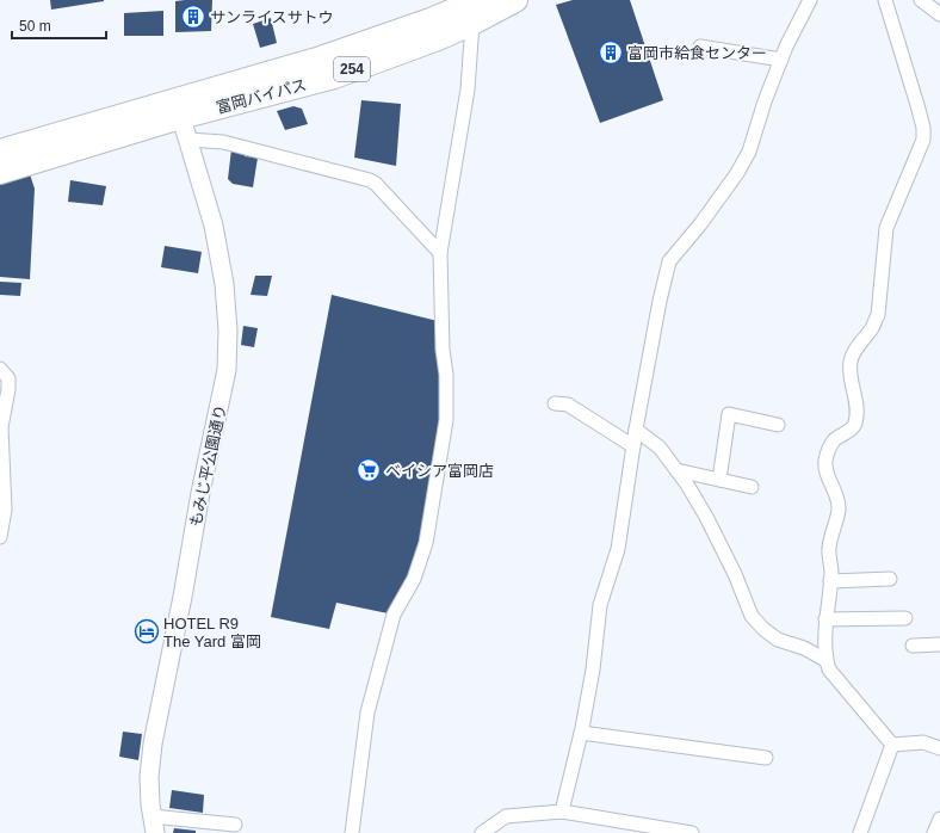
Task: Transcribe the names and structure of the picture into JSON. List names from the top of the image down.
{
  "streets": {
    "highway": ["254", "富岡バイパス"],
    "street": ["もみじ平公園通り"]
  },
  "crossings": [
    ["富岡バイパス", "もみじ平公園通り"]
  ],
  "places": {
    "building": ["サンライスサトウ", "富岡市給食センター"],
    "supermarket": ["ベイシア富岡店"],
    "hotel": ["HOTEL R9 The Yard 富岡"]
  },
  "scale_bar": "50 m"
}
